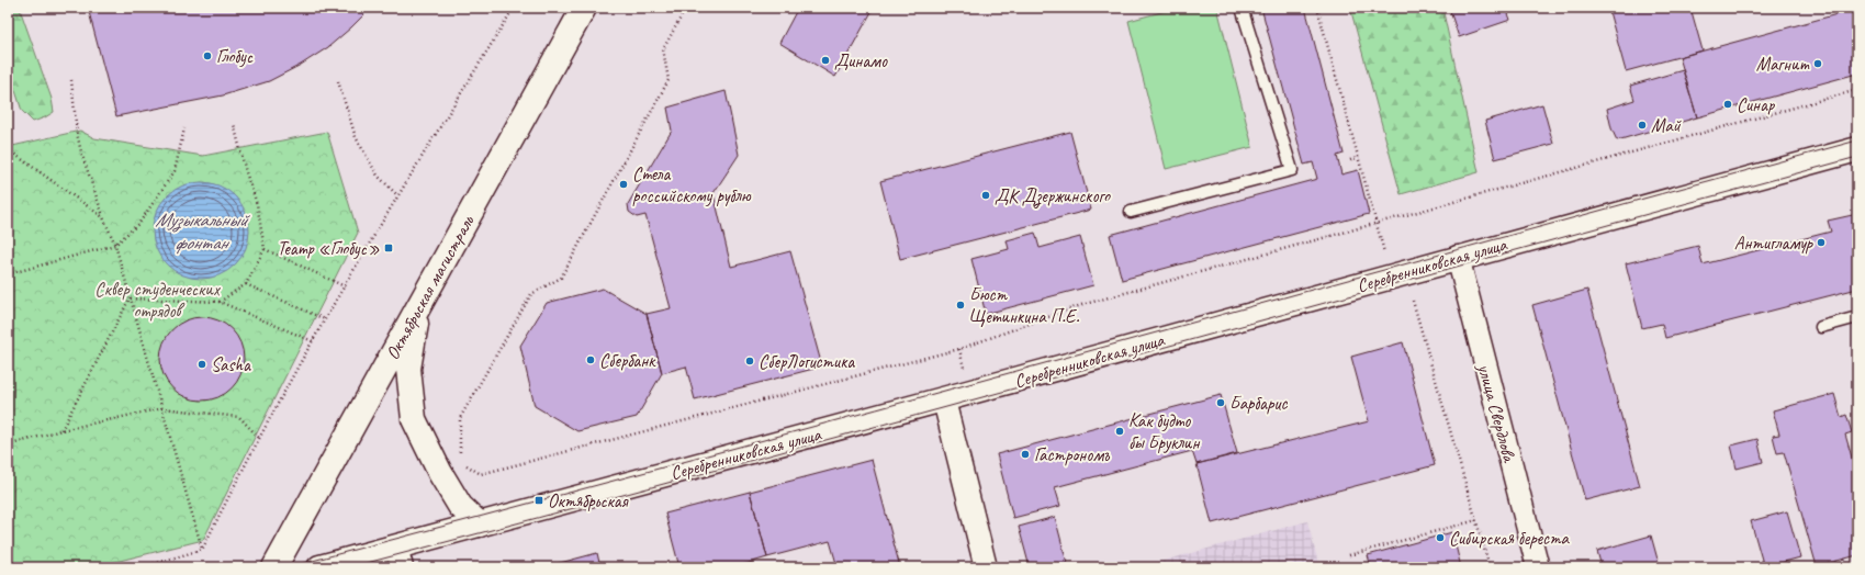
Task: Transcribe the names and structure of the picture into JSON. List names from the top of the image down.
{
  "streets": {
    "street": ["Серебренниковская улица", "Октябрьская магистраль", "улица Свердлова"]
  },
  "crossings": [
    ["Серебренниковская улица", "улица Свердлова"]
  ],
  "water": ["Музыкальный фонтан"],
  "parks": ["Сквер студенческих отрядов"],
  "places": {
    "other": [
      "Глобус",
      "Динамо",
      "Магнит",
      "Синар",
      "Май",
      "Стела российскому рублю",
      "ДК Дзержинского",
      "Антигламур",
      "Бюст Щетинкина П.Е.",
      "Сбербанк",
      "СберЛогистика",
      "Sasha",
      "Барбарис",
      "Как будто бы Бруклин",
      "Гастрономъ",
      "Сибирская береста"
    ],
    "transit": ["Театр «Глобус»", "Октябрьская"]
  }
}
